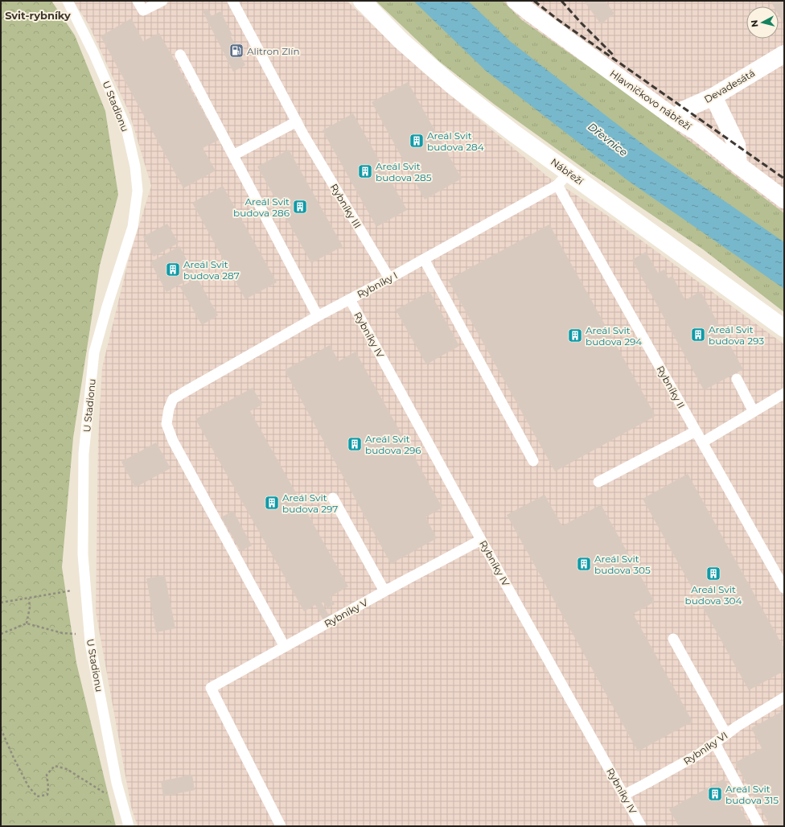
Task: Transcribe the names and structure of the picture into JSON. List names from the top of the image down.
{
  "streets": {
    "street": ["Devadesátá", "Hlavničkovo nábřeží", "Nábřeží"],
    "lane": [
      "U Stadionu",
      "Rybníky III",
      "Rybníky I",
      "Rybníky IV",
      "Rybníky II",
      "Rybníky V",
      "Rybníky VI"
    ]
  },
  "crossings": [
    ["Devadesátá", "Hlavničkovo nábřeží"],
    ["Nábřeží", "Rybníky I"],
    ["Nábřeží", "Rybníky II"],
    ["Rybníky III", "Rybníky I"],
    ["Rybníky I", "Rybníky IV"],
    ["Rybníky I", "Rybníky II"],
    ["Rybníky I", "Rybníky V"],
    ["Rybníky IV", "Rybníky V"],
    ["Rybníky IV", "Rybníky VI"]
  ],
  "districts": ["Svit-rybníky"],
  "water": ["Dřevnice"],
  "places": {
    "fuel station": ["Alitron Zlín"],
    "building": [
      "Areál Svit budova 284",
      "Areál Svit budova 285",
      "Areál Svit budova 286",
      "Areál Svit budova 287",
      "Areál Svit budova 293",
      "Areál Svit budova 294",
      "Areál Svit budova 296",
      "Areál Svit budova 297",
      "Areál Svit budova 305",
      "Areál Svit budova 304",
      "Areál Svit budova 315"
    ]
  },
  "north": "left"
}
